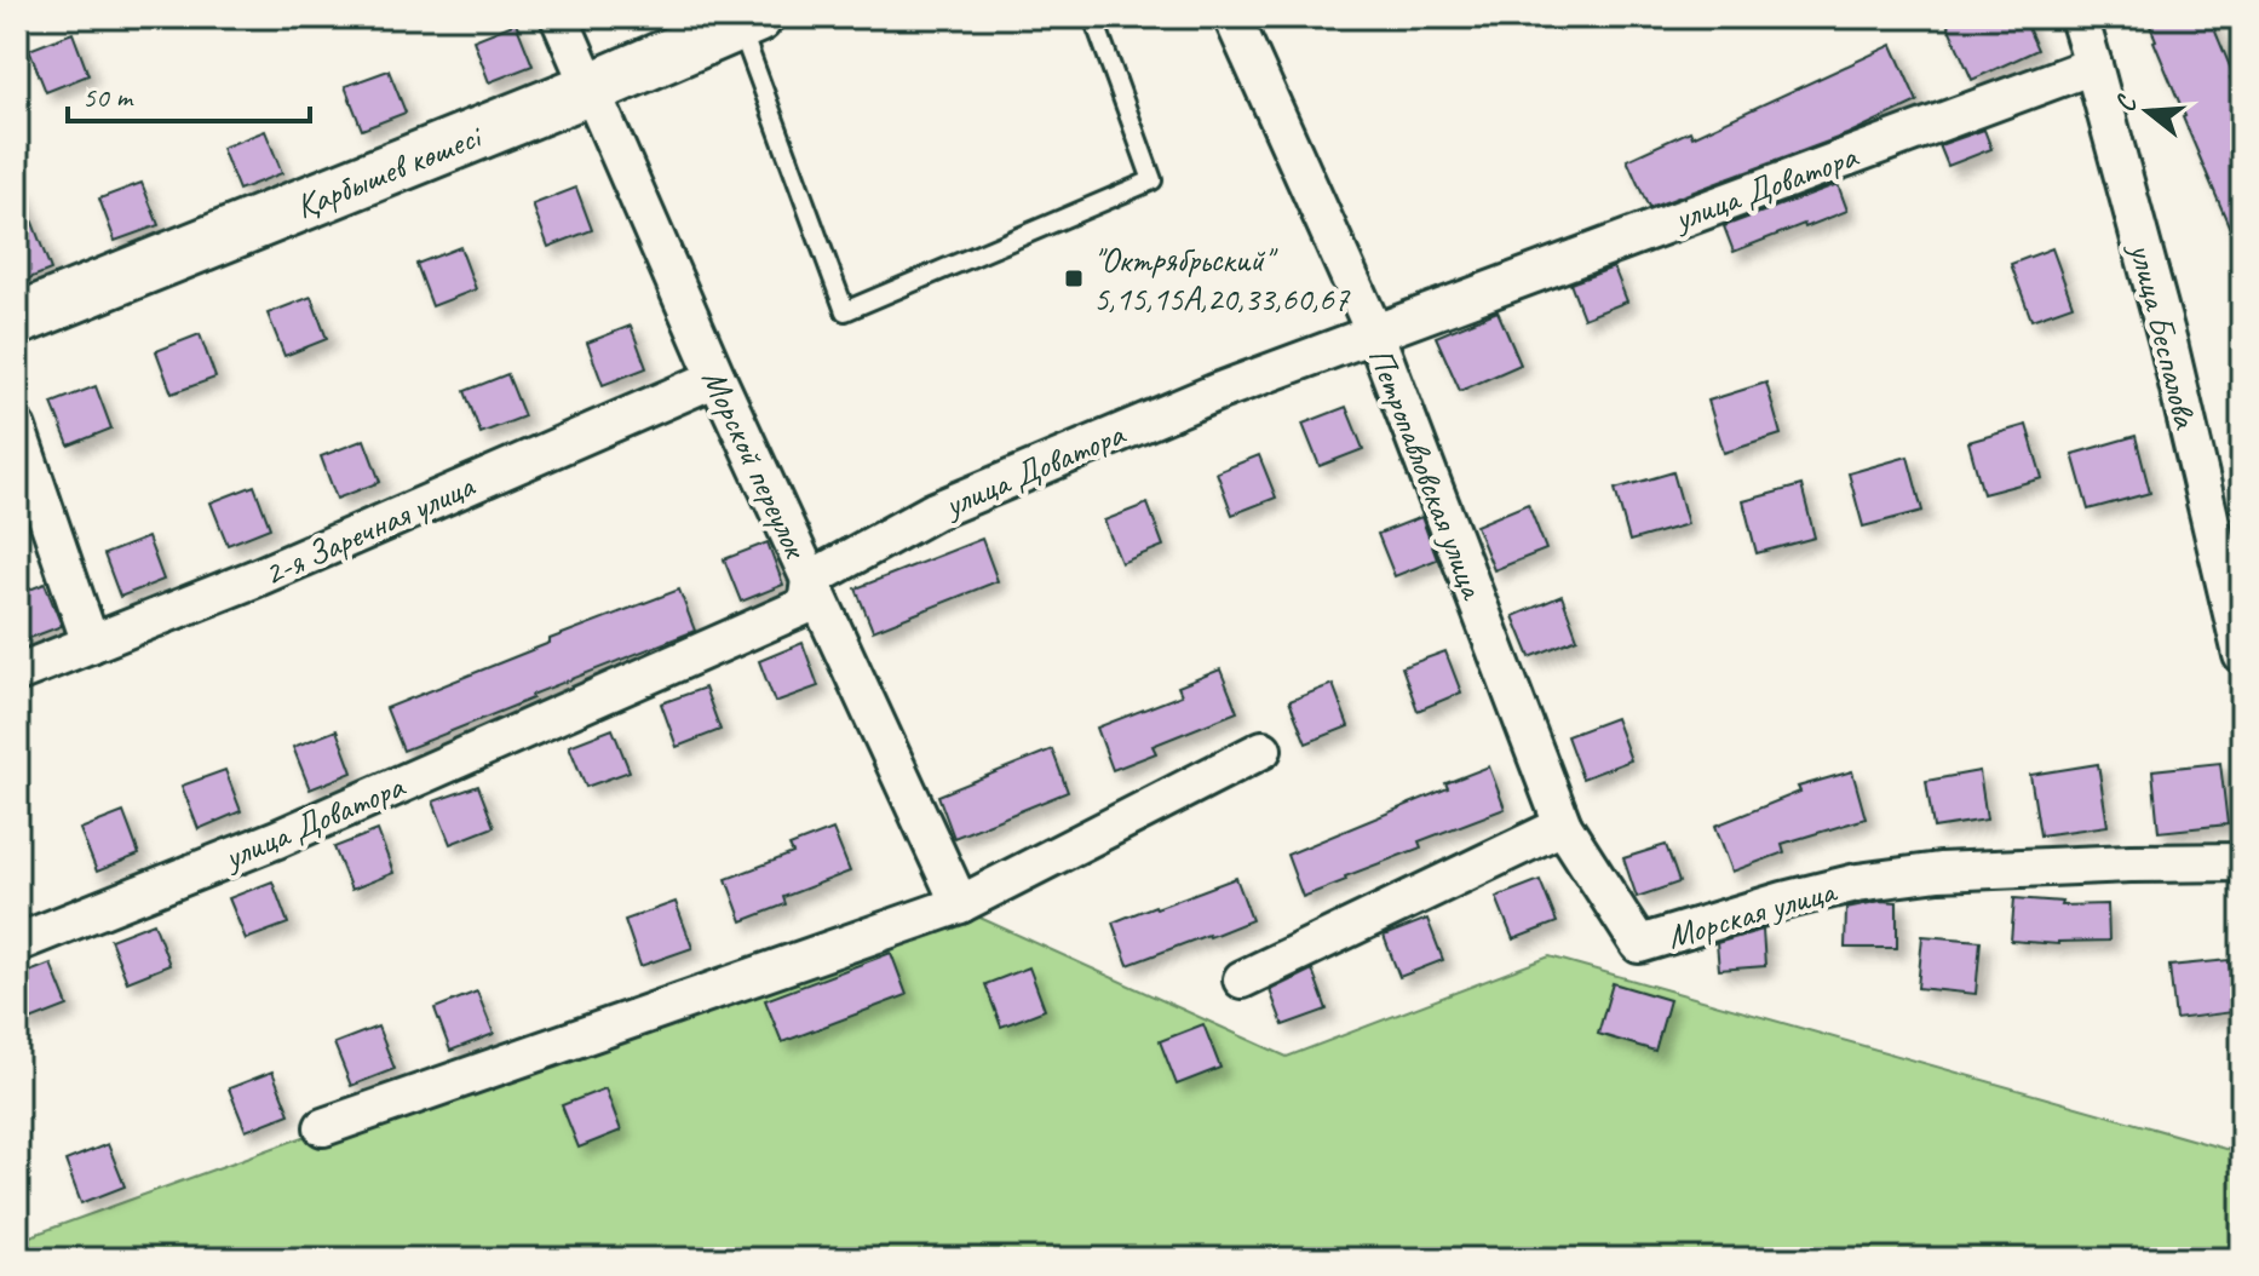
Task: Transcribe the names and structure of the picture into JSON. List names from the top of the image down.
{
  "streets": {
    "main road": ["Қарбышев көшесі"],
    "street": [
      "улица Доватора",
      "улица Беспалова",
      "Морской переулок",
      "Петропавловская улица",
      "2-я Заречная улица",
      "Морская улица"
    ]
  },
  "crossings": [
    ["Қарбышев көшесі", "Морской переулок"],
    ["улица Доватора", "улица Беспалова"],
    ["улица Доватора", "Морской переулок"],
    ["улица Доватора", "Петропавловская улица"],
    ["Морской переулок", "2-я Заречная улица"],
    ["Петропавловская улица", "Морская улица"]
  ],
  "places": {
    "transit": ["\"Октрябрьский\" 5,15,15А,20,33,60,67"]
  },
  "scale_bar": "50 m",
  "north": "left"
}
